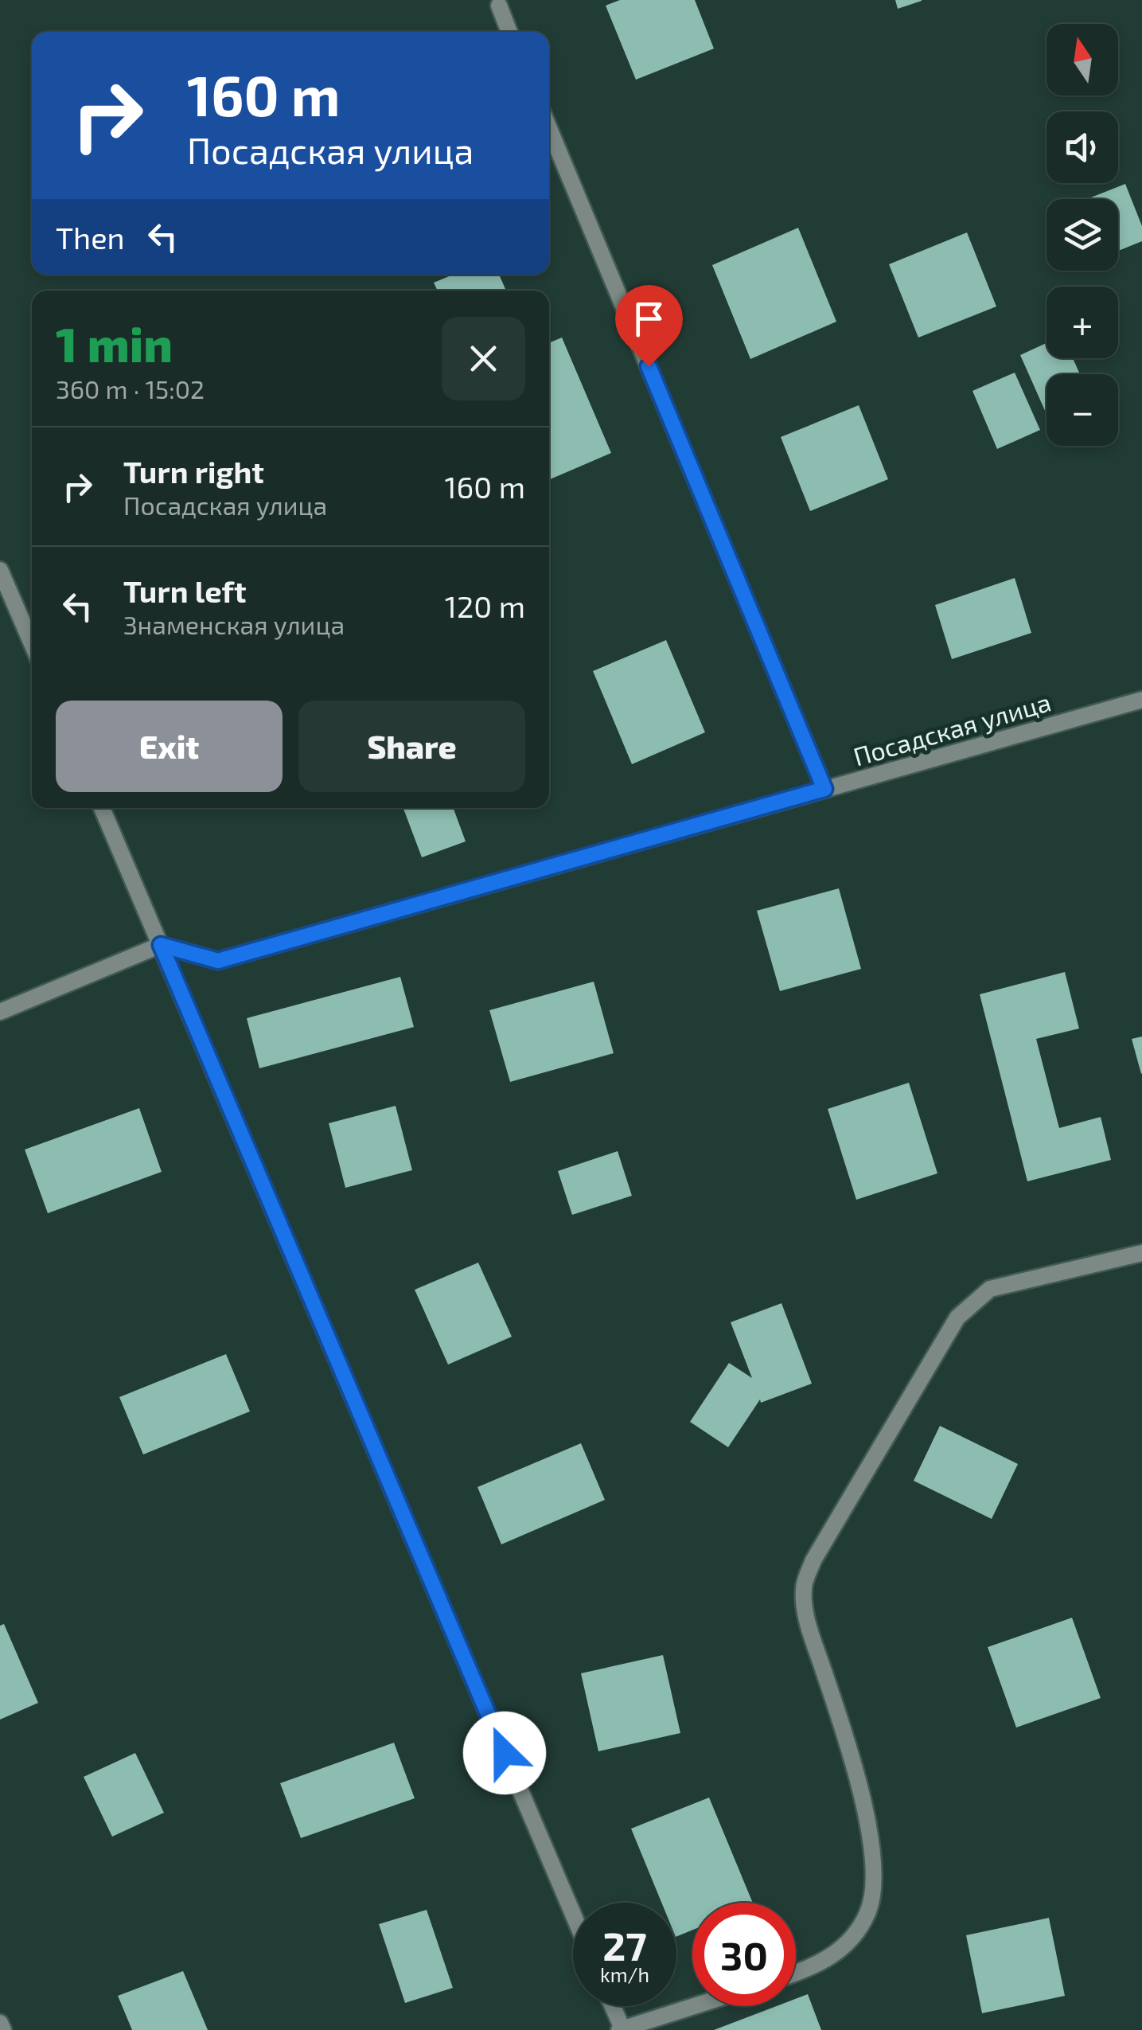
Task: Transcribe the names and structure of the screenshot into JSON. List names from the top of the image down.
{
  "streets": {
    "street": ["Посадская улица"]
  },
  "north": "top",
  "page": {
    "map_buttons": ["+", "−"],
    "turn": ["160 m", "Посадская улица"],
    "then": "Then",
    "heading": ["1 min", "360 m · 15:02"],
    "list": [
      {
        "name": "Turn right",
        "note": "Посадская улица",
        "value": "160 m"
      },
      {
        "name": "Turn left",
        "note": "Знаменская улица",
        "value": "120 m"
      }
    ],
    "buttons": ["Exit", "Share"],
    "speed": "27 km/h",
    "limit": "30"
  }
}
